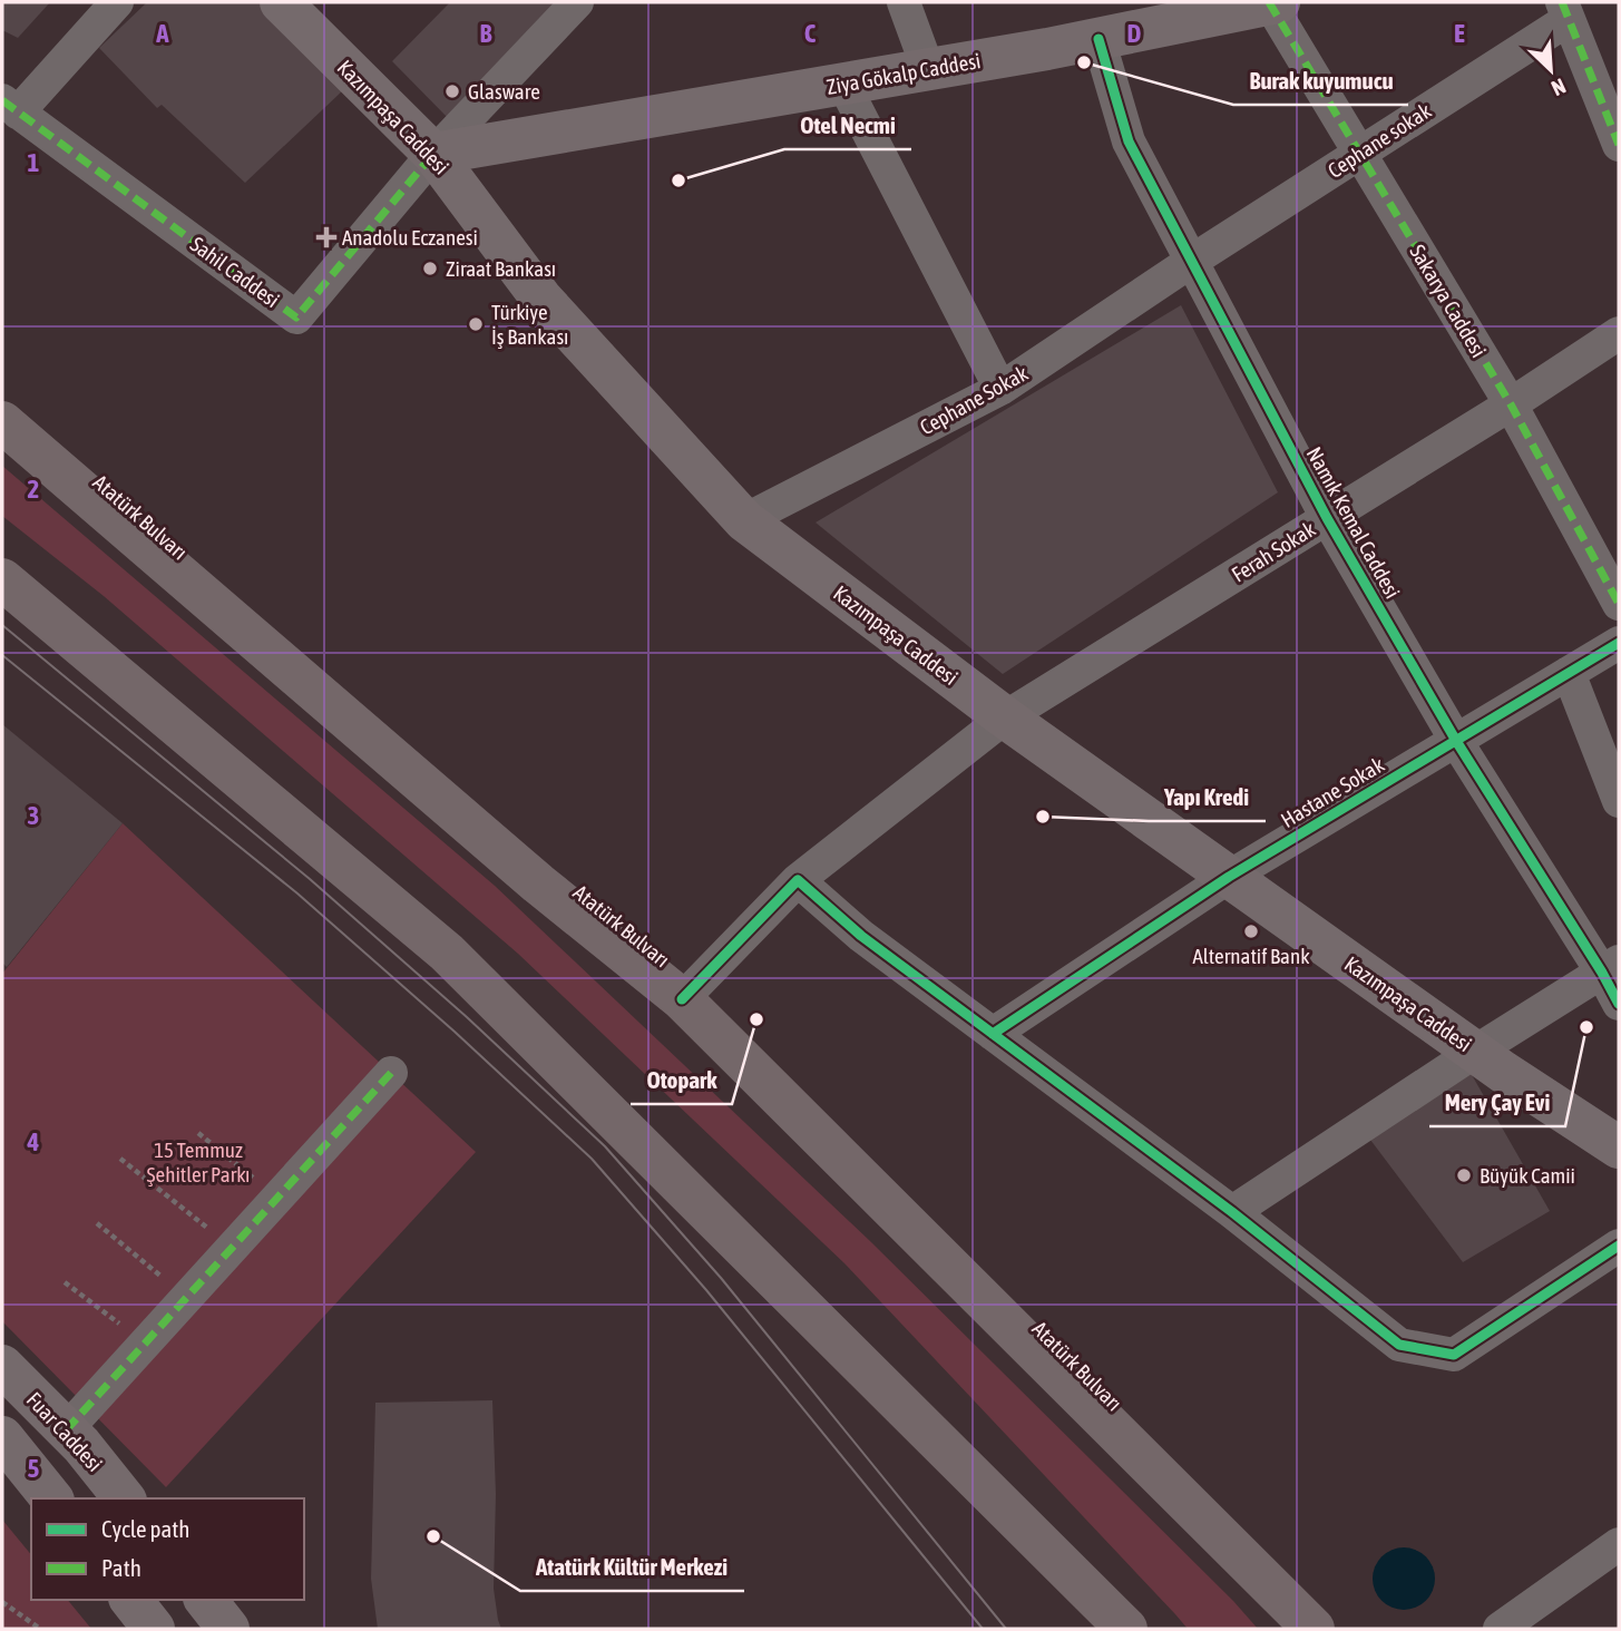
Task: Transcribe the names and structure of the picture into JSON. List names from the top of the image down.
{
  "streets": {
    "main road": [
      "Ziya Gökalp Caddesi",
      "Kazımpaşa Caddesi",
      "Atatürk Bulvarı",
      "Fuar Caddesi"
    ],
    "street": [
      "Cephane sokak",
      "Sahil Caddesi",
      "Sakarya Caddesi",
      "Cephane Sokak",
      "Namık Kemal Caddesi",
      "Ferah Sokak",
      "Hastane Sokak"
    ]
  },
  "crossings": [
    ["Ziya Gökalp Caddesi", "Kazımpaşa Caddesi"],
    ["Ziya Gökalp Caddesi", "Sahil Caddesi"],
    ["Ziya Gökalp Caddesi", "Sakarya Caddesi"],
    ["Ziya Gökalp Caddesi", "Namık Kemal Caddesi"],
    ["Kazımpaşa Caddesi", "Sahil Caddesi"],
    ["Kazımpaşa Caddesi", "Cephane Sokak"],
    ["Kazımpaşa Caddesi", "Ferah Sokak"],
    ["Kazımpaşa Caddesi", "Hastane Sokak"],
    ["Cephane sokak", "Sakarya Caddesi"],
    ["Cephane sokak", "Cephane Sokak"],
    ["Cephane sokak", "Namık Kemal Caddesi"],
    ["Sakarya Caddesi", "Ferah Sokak"],
    ["Cephane Sokak", "Namık Kemal Caddesi"],
    ["Atatürk Bulvarı", "Ferah Sokak"],
    ["Namık Kemal Caddesi", "Ferah Sokak"],
    ["Namık Kemal Caddesi", "Hastane Sokak"]
  ],
  "parks": ["15 Temmuz Şehitler Parkı"],
  "places": {
    "other": [
      "Burak kuyumucu",
      "Glasware",
      "Otel Necmi",
      "Ziraat Bankası",
      "Türkiye İş Bankası",
      "Yapı Kredi",
      "Alternatif Bank",
      "Otopark",
      "Mery Çay Evi",
      "Büyük Camii",
      "Atatürk Kültür Merkezi"
    ],
    "health": ["Anadolu Eczanesi"]
  },
  "legend": ["Cycle path", "Path"],
  "north": "bottom right",
  "grid": {
    "columns": [
      "A",
      "B",
      "C",
      "D",
      "E"
    ],
    "rows": [
      "1",
      "2",
      "3",
      "4",
      "5"
    ]
  }
}
